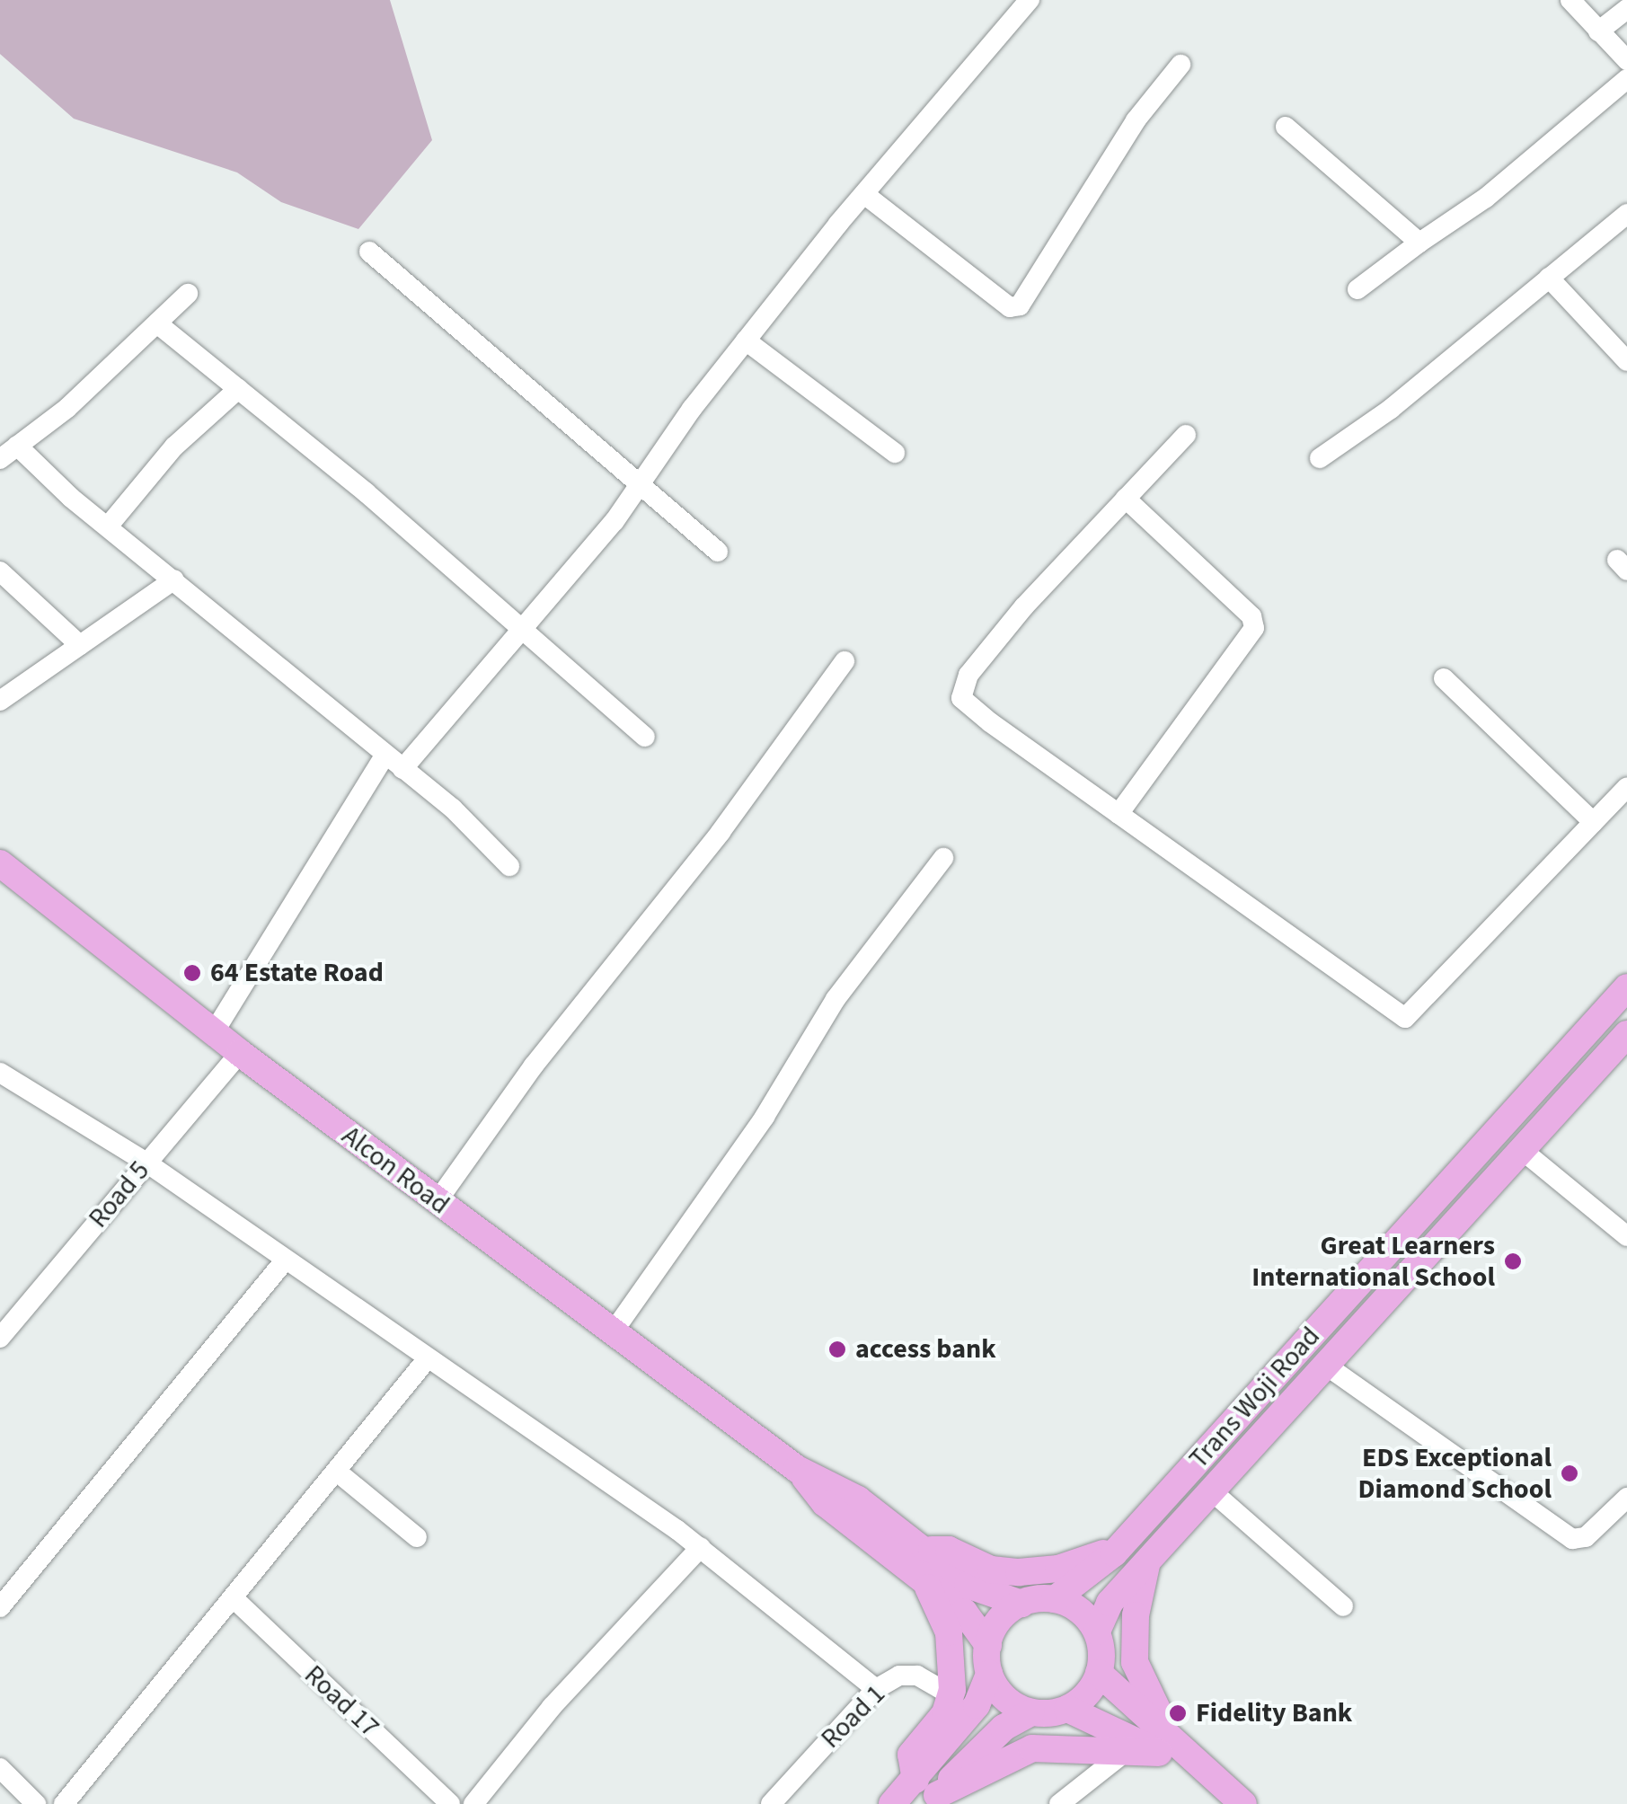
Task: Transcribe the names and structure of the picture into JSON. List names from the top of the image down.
{
  "streets": {
    "main road": ["Alcon Road", "Trans Woji Road"],
    "street": ["Road 5", "Road 17", "Road 1"]
  },
  "crossings": [
    ["Alcon Road", "Road 5"]
  ],
  "places": [
    "64 Estate Road",
    "Great Learners International School",
    "access bank",
    "EDS Exceptional Diamond School",
    "Fidelity Bank"
  ]
}
